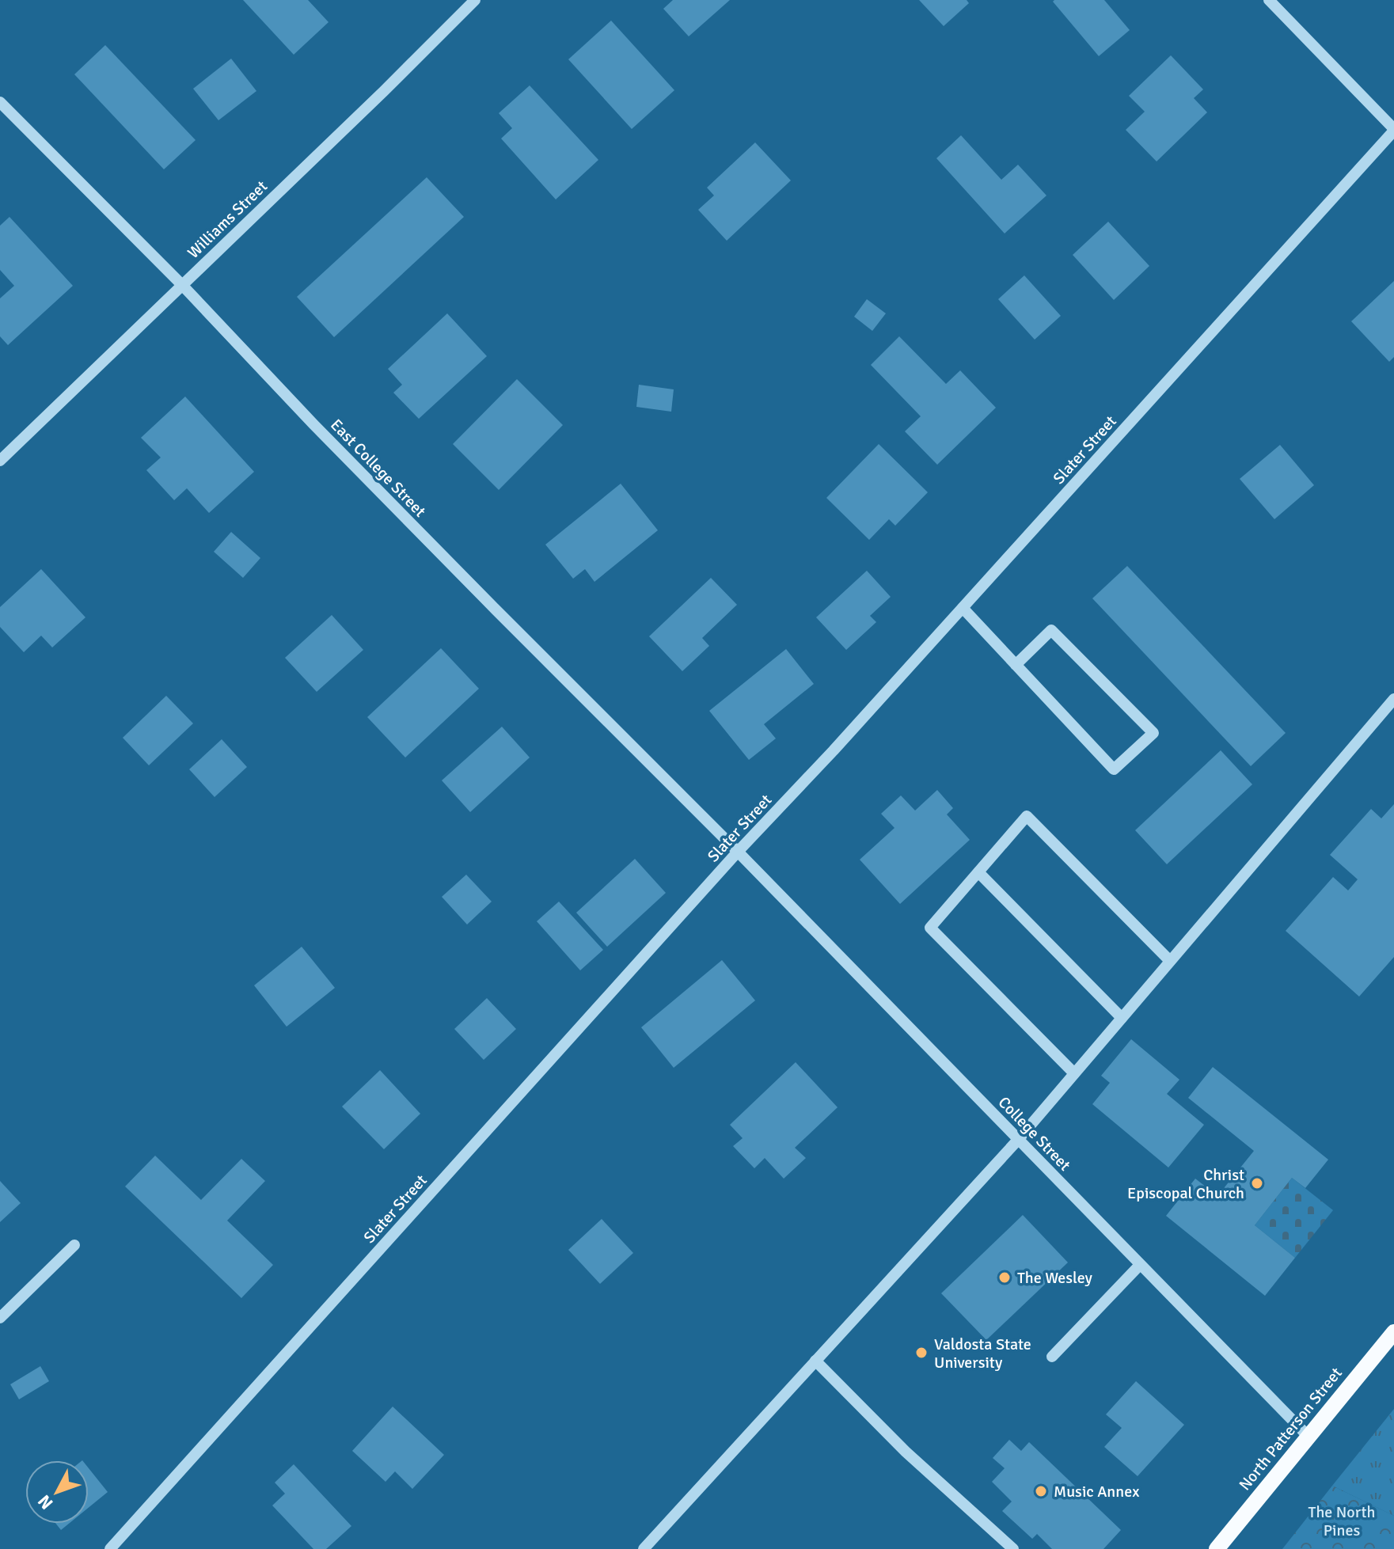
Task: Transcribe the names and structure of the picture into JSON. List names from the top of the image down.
{
  "streets": {
    "main road": ["North Patterson Street"],
    "street": [
      "Williams Street",
      "Slater Street",
      "East College Street",
      "College Street"
    ]
  },
  "crossings": [
    ["Williams Street", "East College Street"],
    ["Slater Street", "East College Street"],
    ["Slater Street", "College Street"],
    ["East College Street", "College Street"],
    ["College Street", "North Patterson Street"]
  ],
  "parks": ["The North Pines"],
  "places": [
    "Christ Episcopal Church",
    "The Wesley",
    "Valdosta State University",
    "Music Annex"
  ],
  "north": "bottom left"
}
